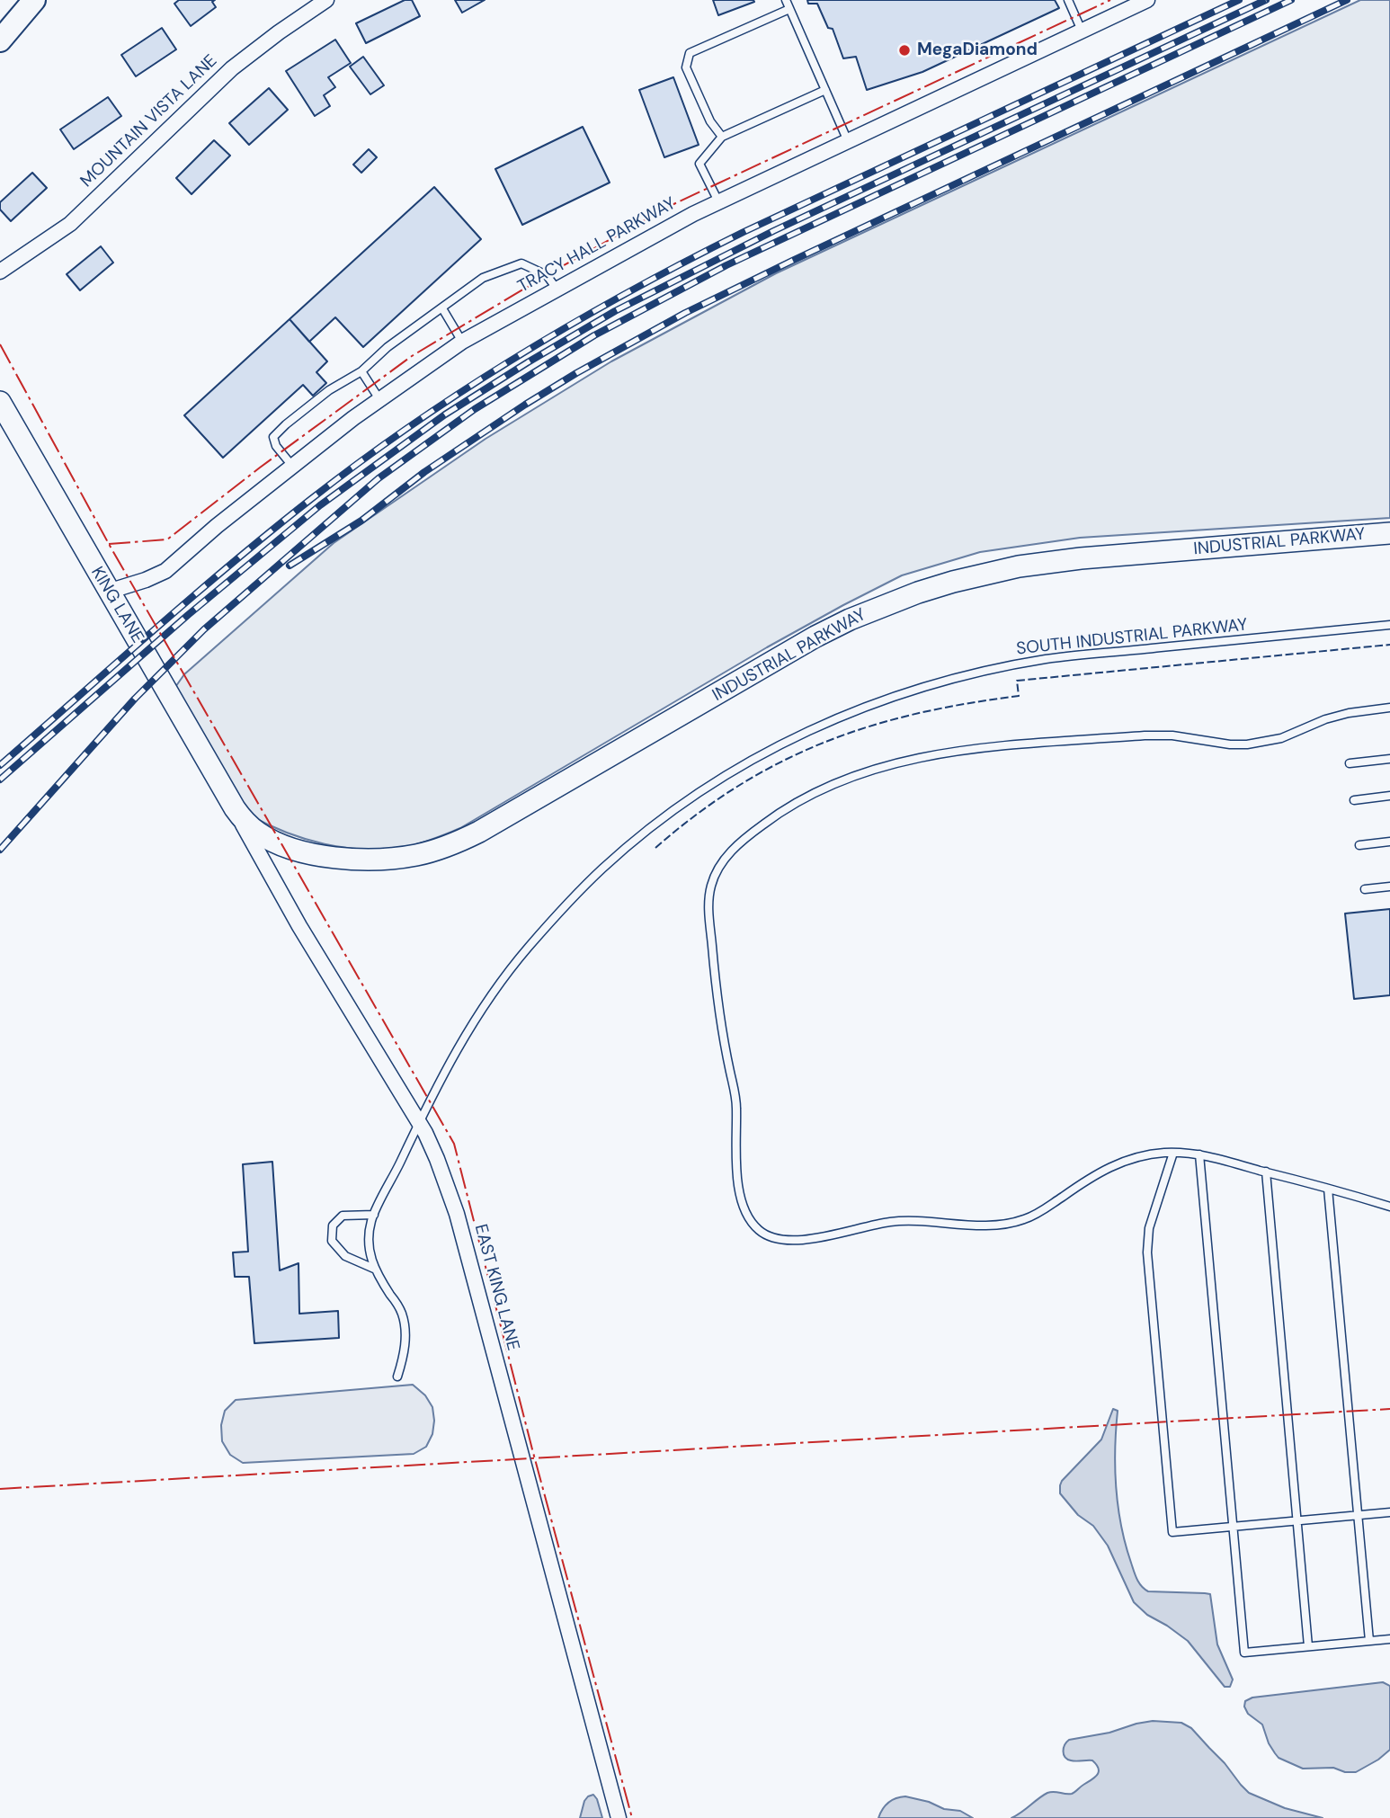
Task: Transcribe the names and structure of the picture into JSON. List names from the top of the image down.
{
  "streets": {
    "street": [
      "MOUNTAIN VISTA LANE",
      "TRACY HALL PARKWAY",
      "INDUSTRIAL PARKWAY",
      "KING LANE",
      "EAST KING LANE"
    ],
    "lane": ["SOUTH INDUSTRIAL PARKWAY"]
  },
  "crossings": [
    ["TRACY HALL PARKWAY", "KING LANE"],
    ["INDUSTRIAL PARKWAY", "KING LANE"],
    ["INDUSTRIAL PARKWAY", "EAST KING LANE"],
    ["KING LANE", "EAST KING LANE"],
    ["SOUTH INDUSTRIAL PARKWAY", "EAST KING LANE"]
  ],
  "places": ["MegaDiamond"]
}
